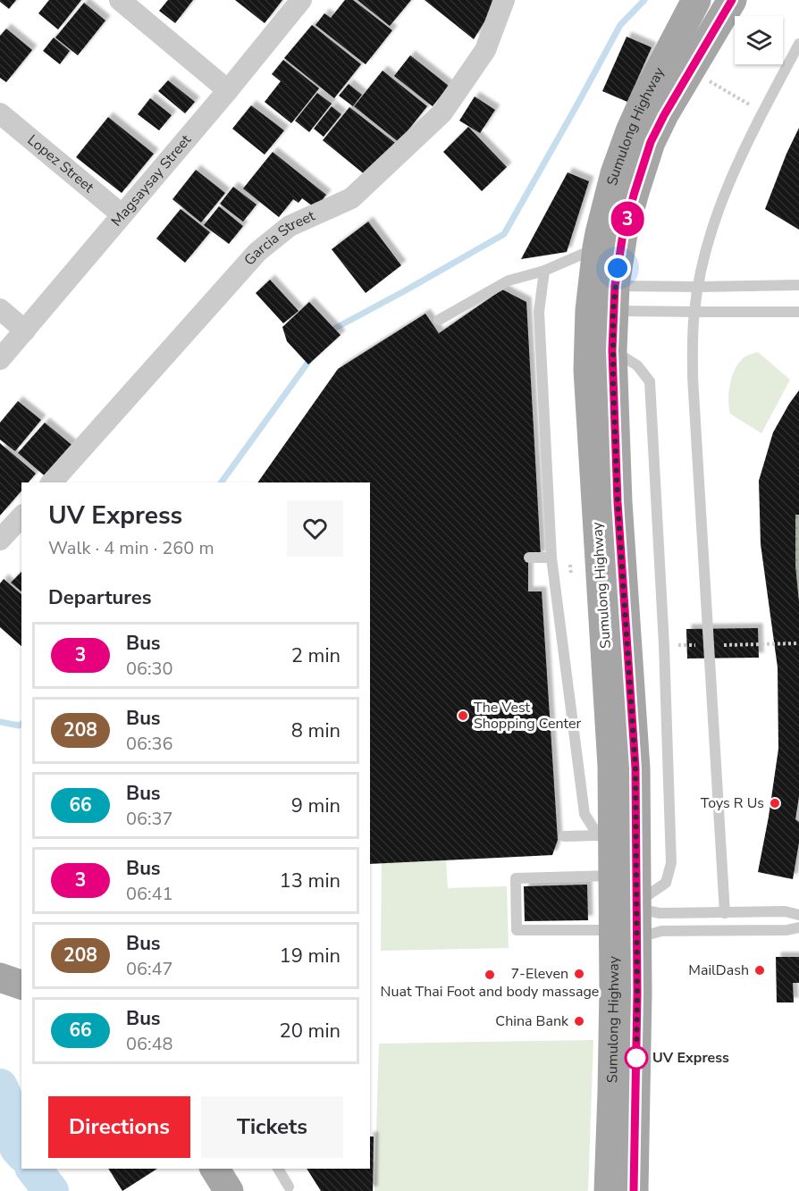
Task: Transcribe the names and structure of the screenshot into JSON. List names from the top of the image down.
{
  "streets": {
    "main road": ["Sumulong Highway"],
    "street": ["Lopez Street", "Magsaysay Street", "Garcia Street"]
  },
  "crossings": [
    ["Lopez Street", "Magsaysay Street"]
  ],
  "places": [
    "The Vest Shopping Center",
    "Toys R Us",
    "MailDash",
    "7-Eleven",
    "Nuat Thai Foot and body massage",
    "China Bank",
    "UV Express"
  ],
  "lines": ["bus line 3"],
  "page": {
    "on_map": "3",
    "heading": [
      ["UV Express", "Walk · 4 min · 260 m"],
      "Departures"
    ],
    "list": [
      {
        "mark": "3",
        "name": "Bus",
        "note": "06:30",
        "value": "2 min"
      },
      {
        "mark": "208",
        "name": "Bus",
        "note": "06:36",
        "value": "8 min"
      },
      {
        "mark": "66",
        "name": "Bus",
        "note": "06:37",
        "value": "9 min"
      },
      {
        "mark": "3",
        "name": "Bus",
        "note": "06:41",
        "value": "13 min"
      },
      {
        "mark": "208",
        "name": "Bus",
        "note": "06:47",
        "value": "19 min"
      },
      {
        "mark": "66",
        "name": "Bus",
        "note": "06:48",
        "value": "20 min"
      }
    ],
    "buttons": ["Directions", "Tickets"]
  }
}
